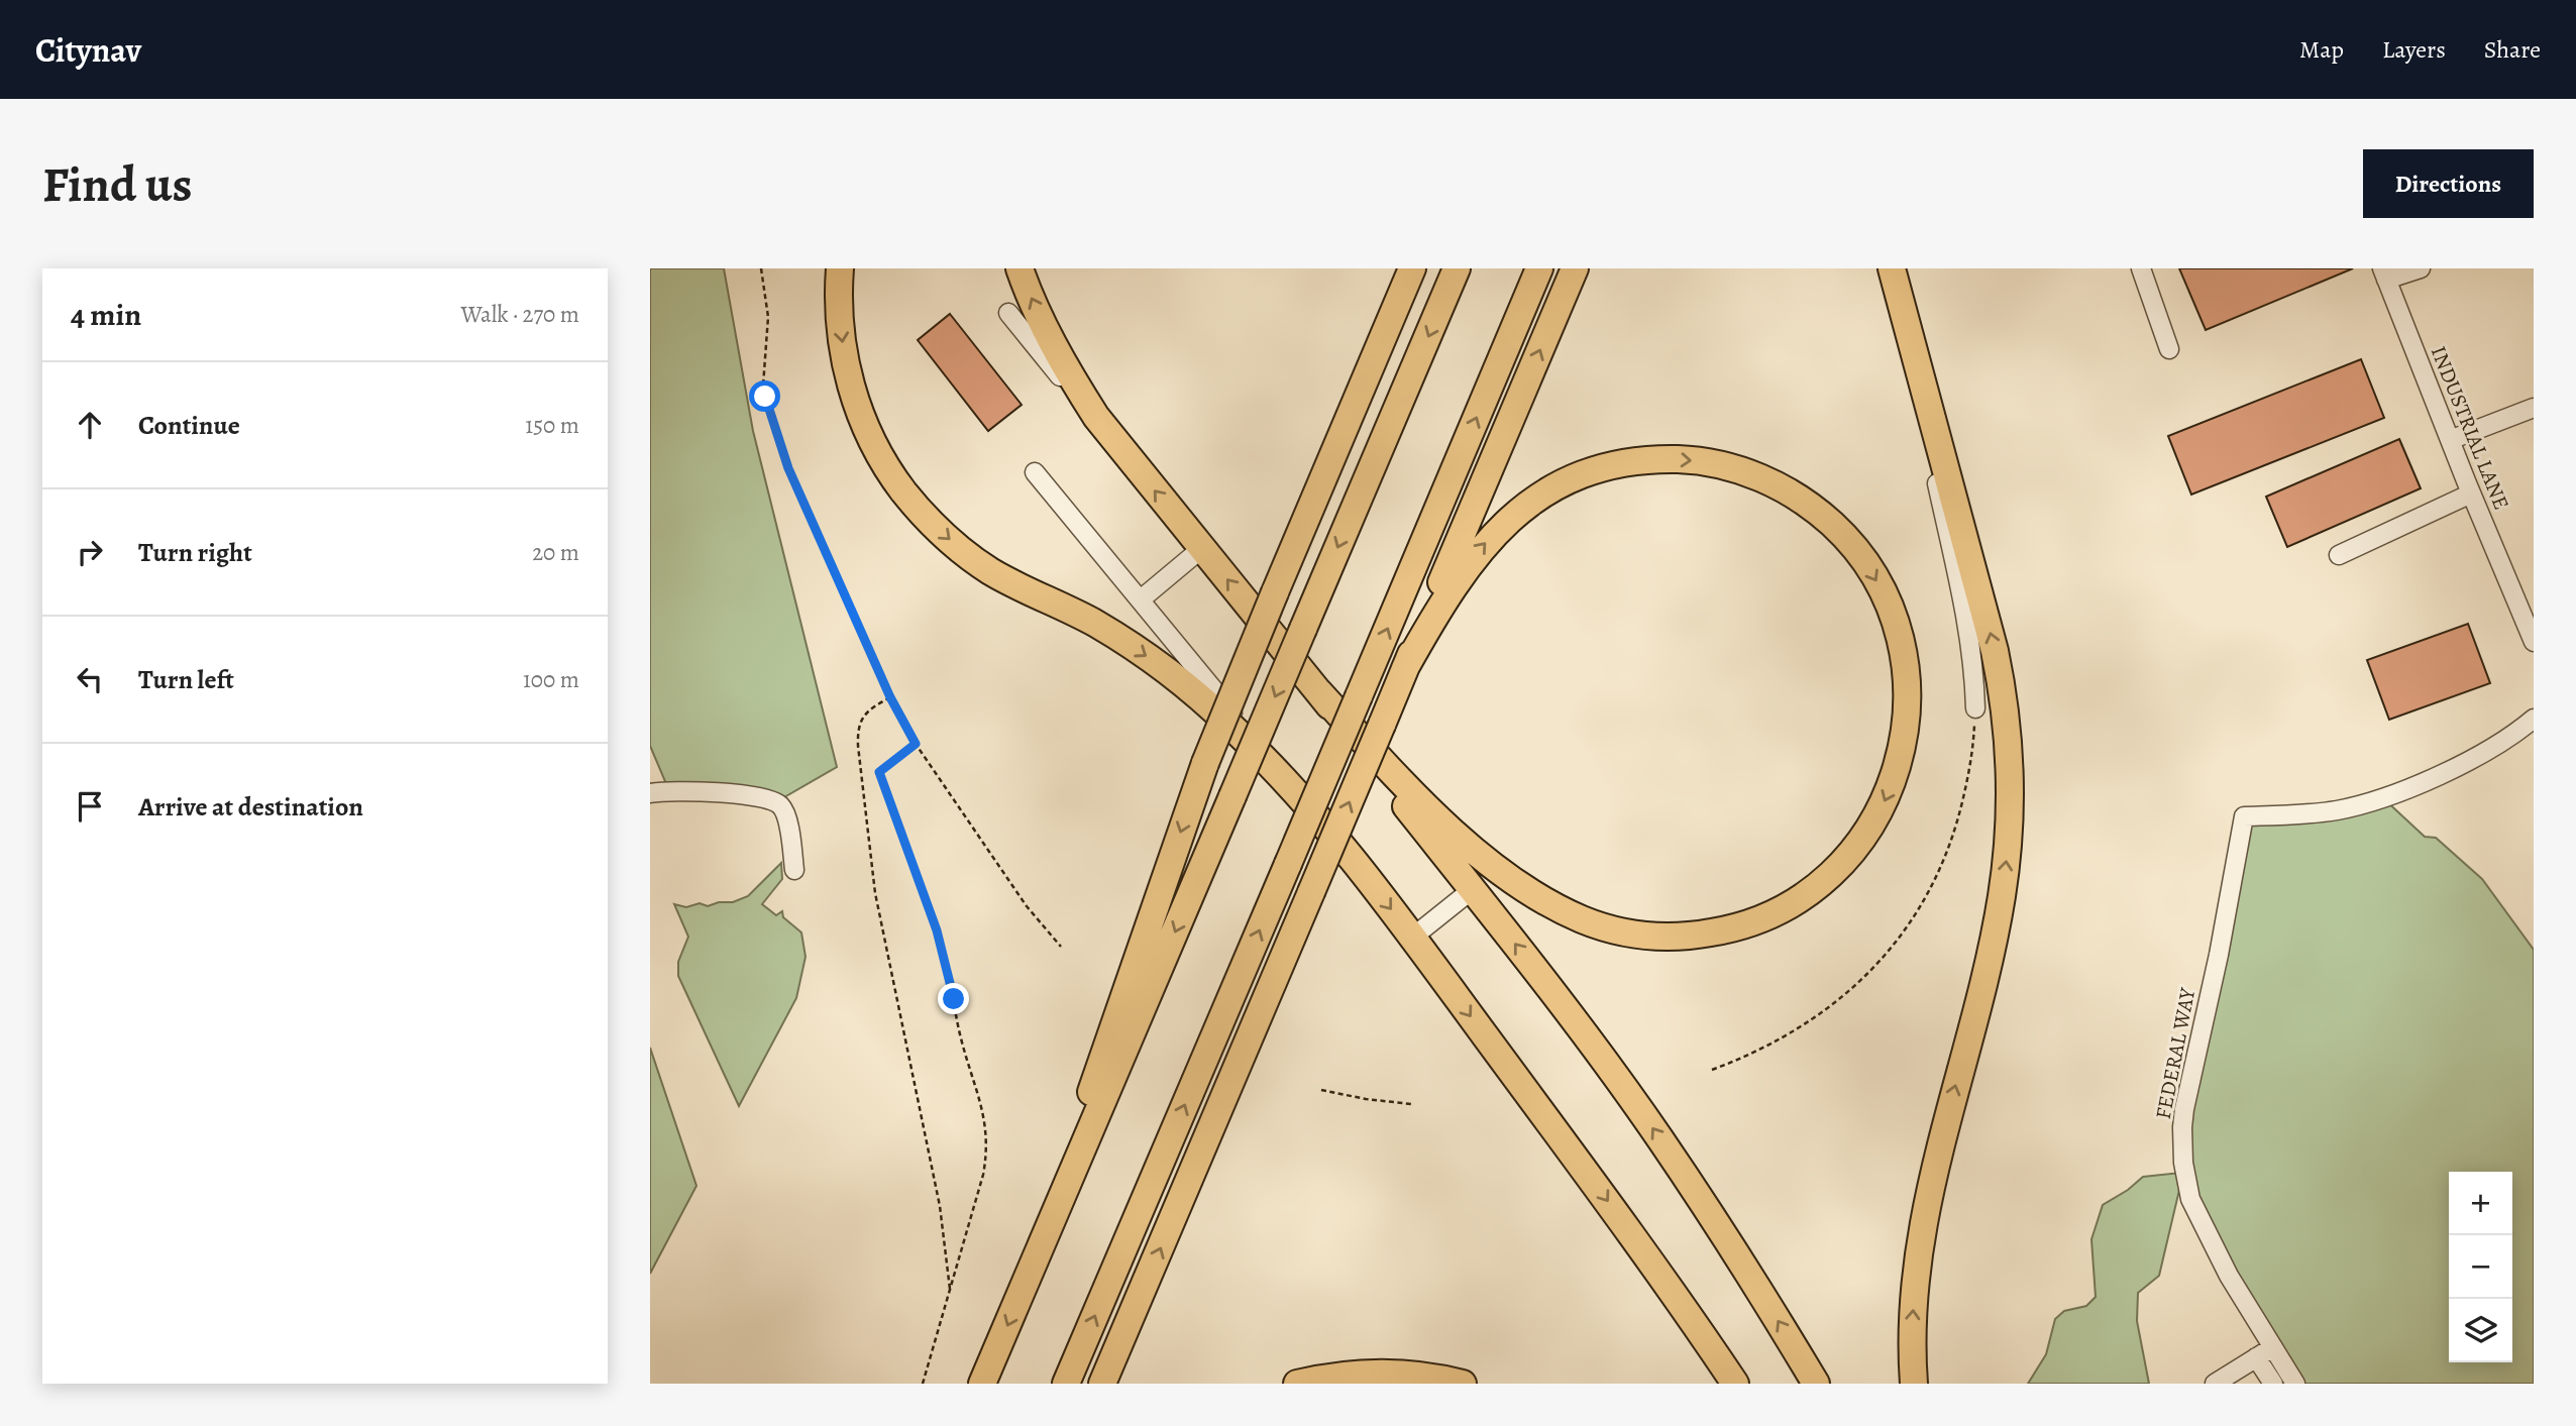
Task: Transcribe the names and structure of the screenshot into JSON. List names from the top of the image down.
{
  "streets": {
    "street": ["INDUSTRIAL LANE", "FEDERAL WAY"]
  },
  "page": {
    "header": "Citynav",
    "nav": ["Map", "Layers", "Share"],
    "buttons": "Directions",
    "title": "Find us",
    "heading": ["4 min", "Walk · 270 m"],
    "list": [
      ["Continue", "150 m"],
      ["Turn right", "20 m"],
      ["Turn left", "100 m"],
      "Arrive at destination"
    ],
    "map_buttons": ["+", "−"]
  }
}
